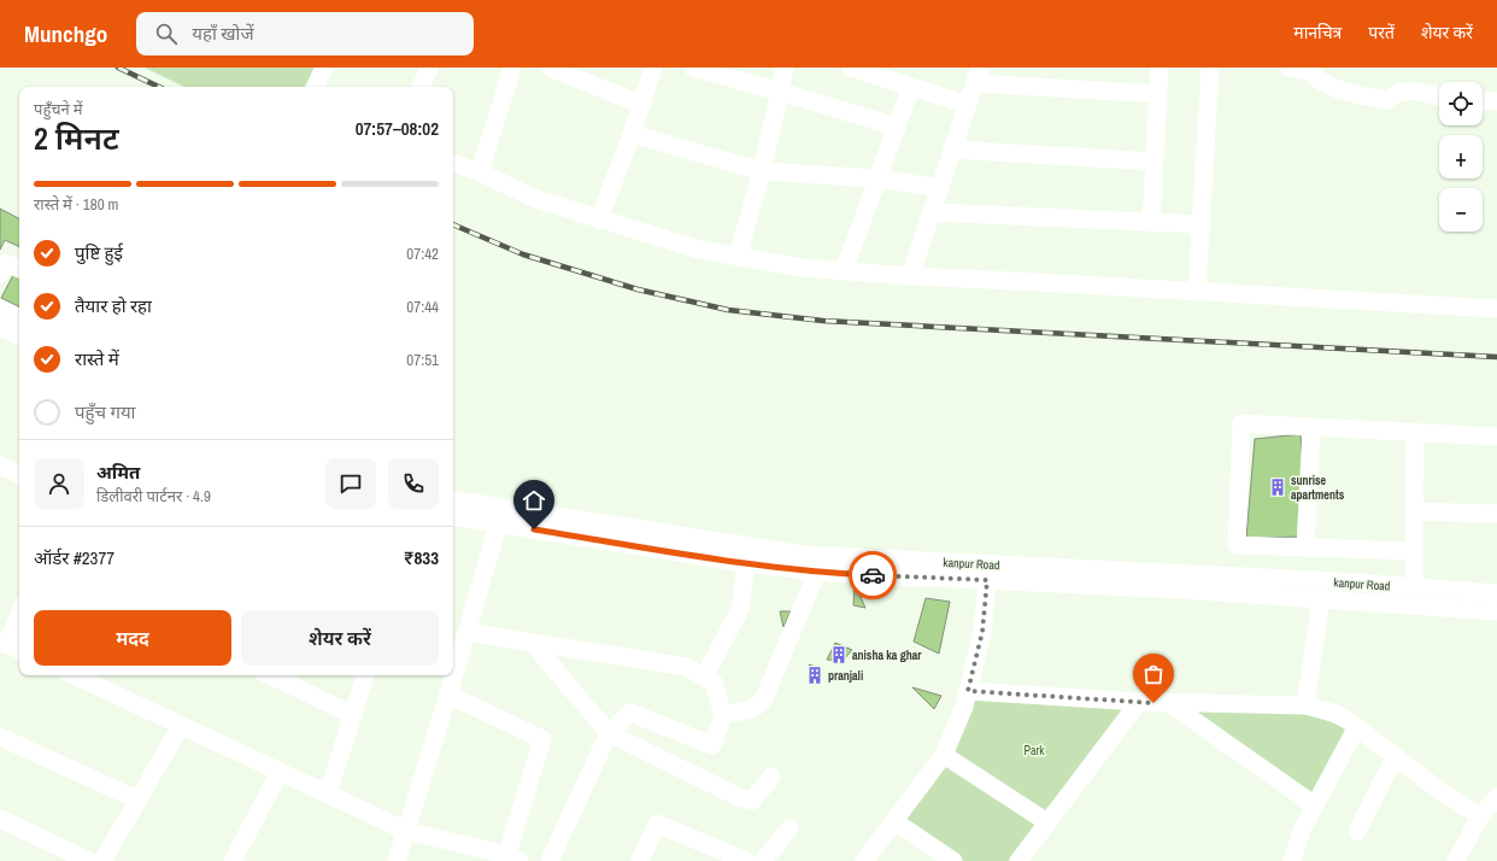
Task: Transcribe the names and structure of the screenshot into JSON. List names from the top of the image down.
{
  "streets": {
    "street": ["kanpur Road"]
  },
  "parks": ["Park"],
  "places": {
    "building": ["sunrise apartments", "anisha ka ghar", "pranjali"]
  },
  "page": {
    "header": "Munchgo",
    "search": "यहाँ खोजें",
    "nav": ["मानचित्र", "परतें", "शेयर करें"],
    "map_buttons": ["+", "−"],
    "heading": ["2 मिनट", "पहुँचने में", "07:57–08:02"],
    "panel": [
      "अमित",
      "डिलीवरी पार्टनर · 4.9",
      "ऑर्डर #2377",
      "₹833"
    ],
    "bar": "रास्ते में · 180 m",
    "list": [
      ["पुष्टि हुई", "07:42"],
      ["तैयार हो रहा", "07:44"],
      ["रास्ते में", "07:51"],
      "पहुँच गया"
    ],
    "buttons": ["मदद", "शेयर करें"]
  }
}
